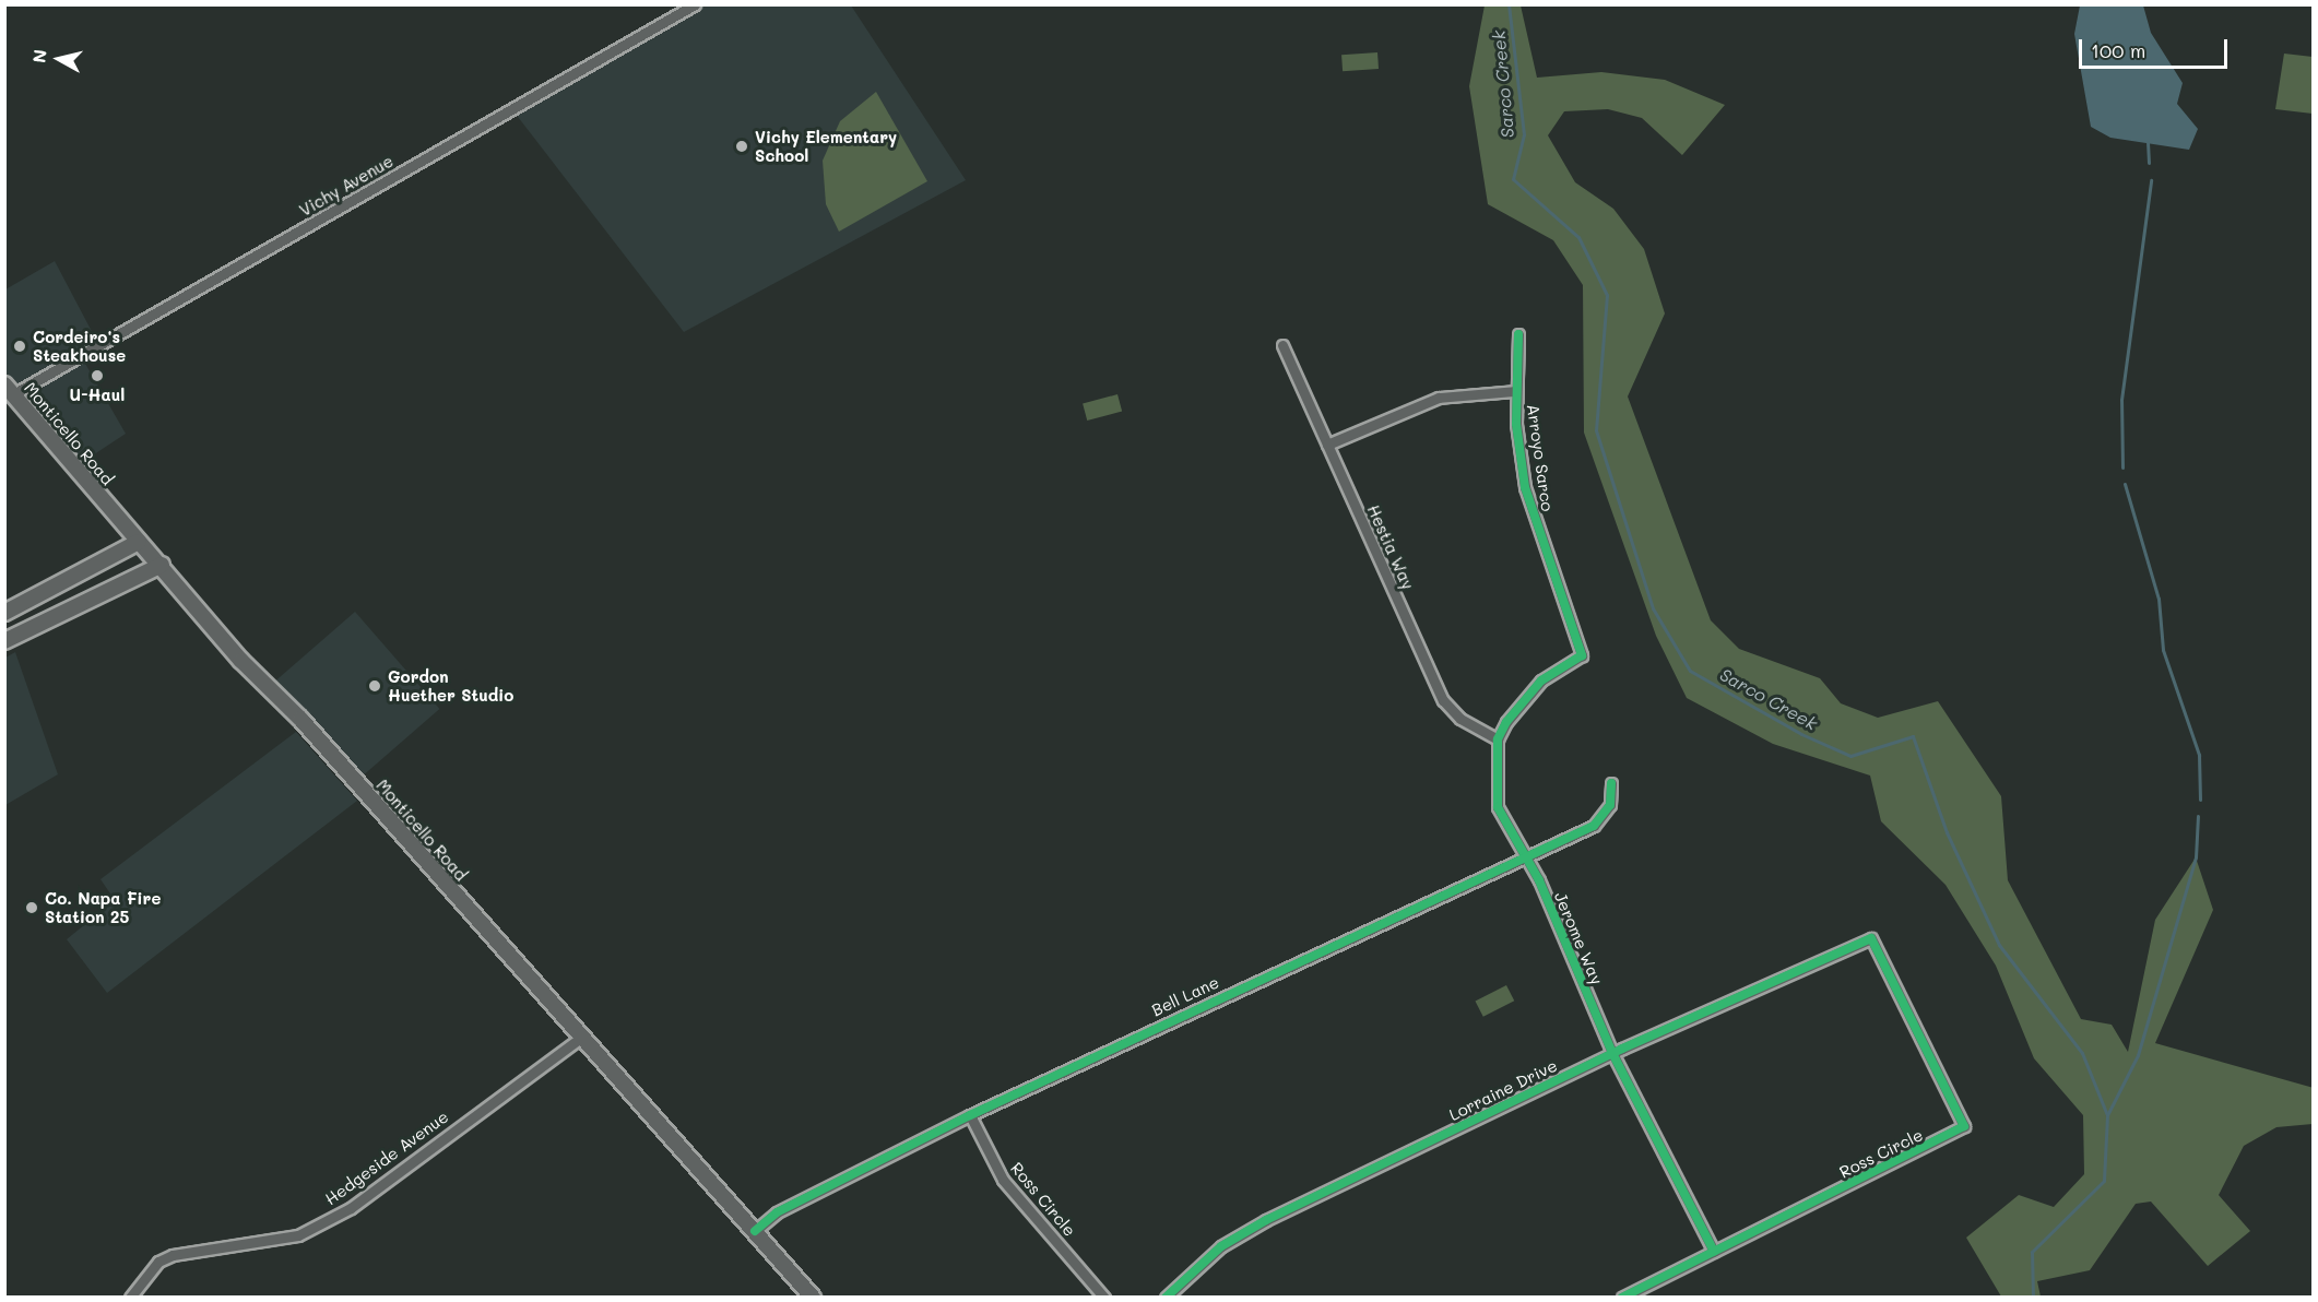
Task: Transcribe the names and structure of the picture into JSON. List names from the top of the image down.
{
  "streets": {
    "main road": ["Monticello Road"],
    "street": [
      "Vichy Avenue",
      "Arroyo Sarco",
      "Hestia Way",
      "Jerome Way",
      "Bell Lane",
      "Lorraine Drive",
      "Ross Circle",
      "Hedgeside Avenue"
    ]
  },
  "crossings": [
    ["Vichy Avenue", "Monticello Road"],
    ["Monticello Road", "Bell Lane"],
    ["Monticello Road", "Hedgeside Avenue"],
    ["Arroyo Sarco", "Jerome Way"],
    ["Hestia Way", "Jerome Way"],
    ["Jerome Way", "Bell Lane"],
    ["Jerome Way", "Lorraine Drive"],
    ["Jerome Way", "Ross Circle"],
    ["Bell Lane", "Ross Circle"],
    ["Lorraine Drive", "Ross Circle"]
  ],
  "water": ["Sarco Creek"],
  "places": [
    "Vichy Elementary School",
    "Cordeiro's Steakhouse",
    "U-Haul",
    "Gordon Huether Studio",
    "Co. Napa Fire Station 25"
  ],
  "scale_bar": "100 m",
  "north": "left"
}
